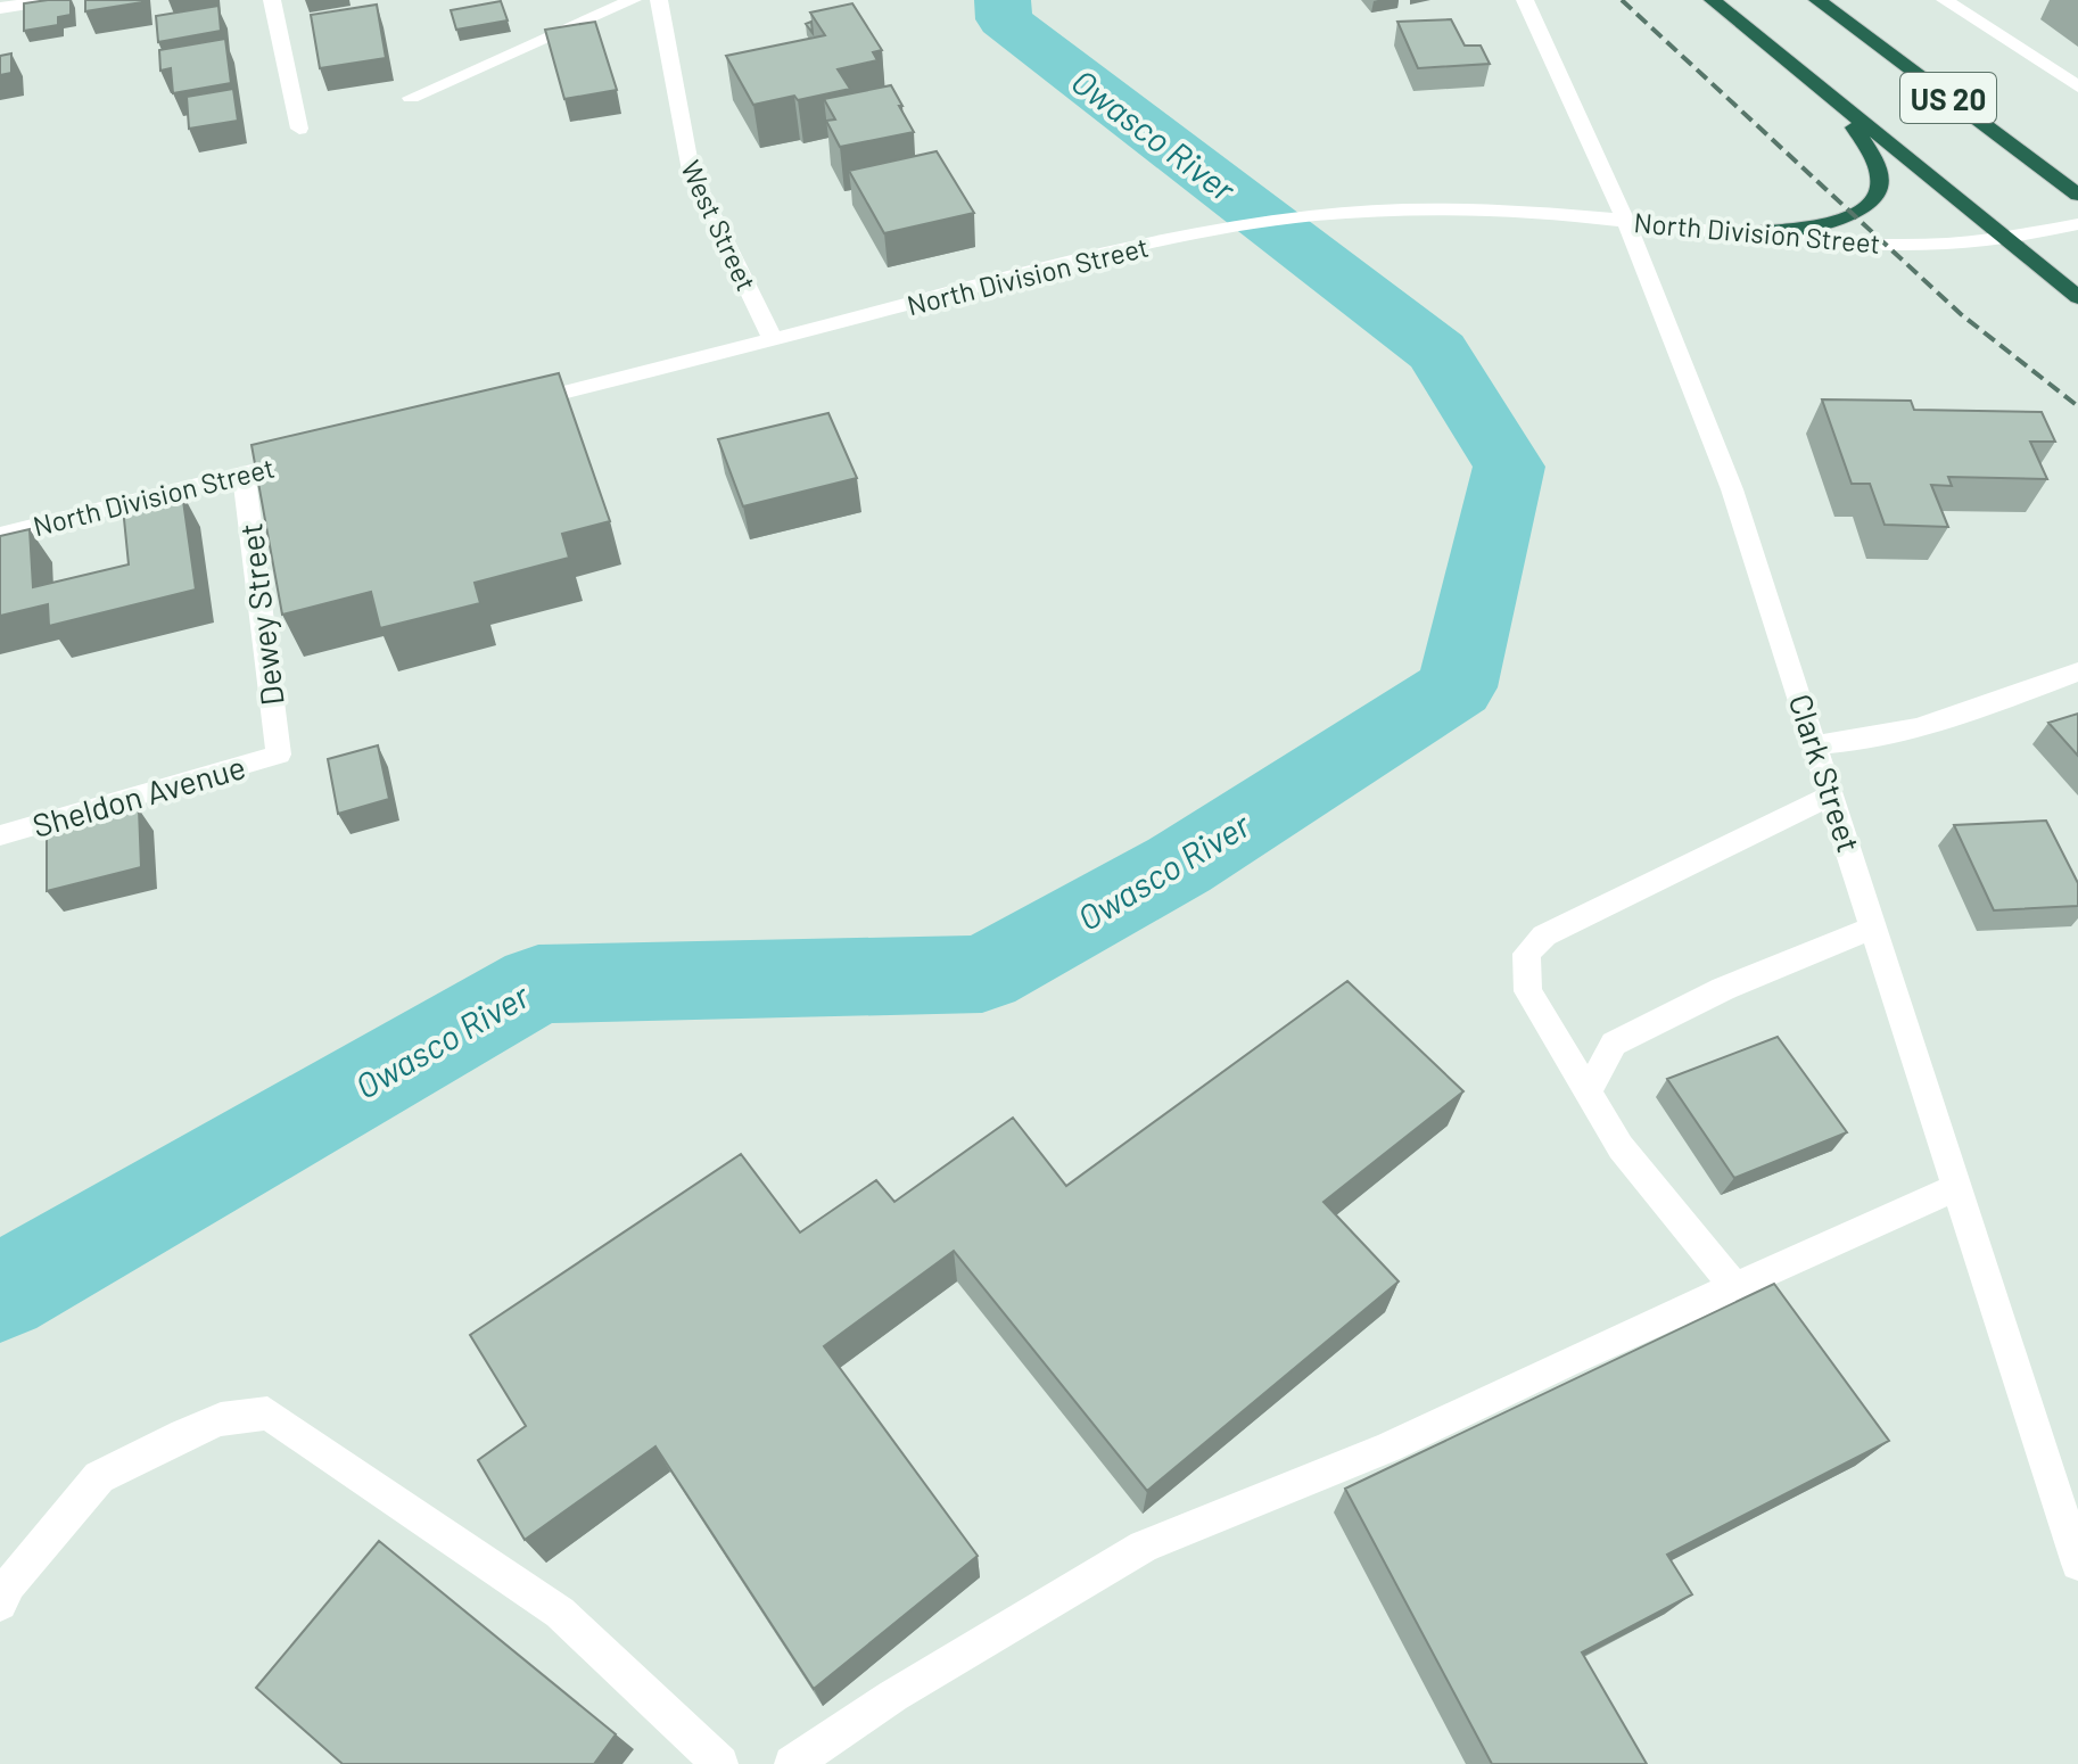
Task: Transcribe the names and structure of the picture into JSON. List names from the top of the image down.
{
  "streets": {
    "highway": ["US 20"],
    "street": [
      "West Street",
      "North Division Street",
      "Dewey Street",
      "Clark Street",
      "Sheldon Avenue"
    ]
  },
  "crossings": [
    ["US 20", "North Division Street"],
    ["West Street", "North Division Street"],
    ["North Division Street", "Dewey Street"],
    ["North Division Street", "Clark Street"],
    ["Dewey Street", "Sheldon Avenue"]
  ],
  "water": ["Owasco River"]
}
